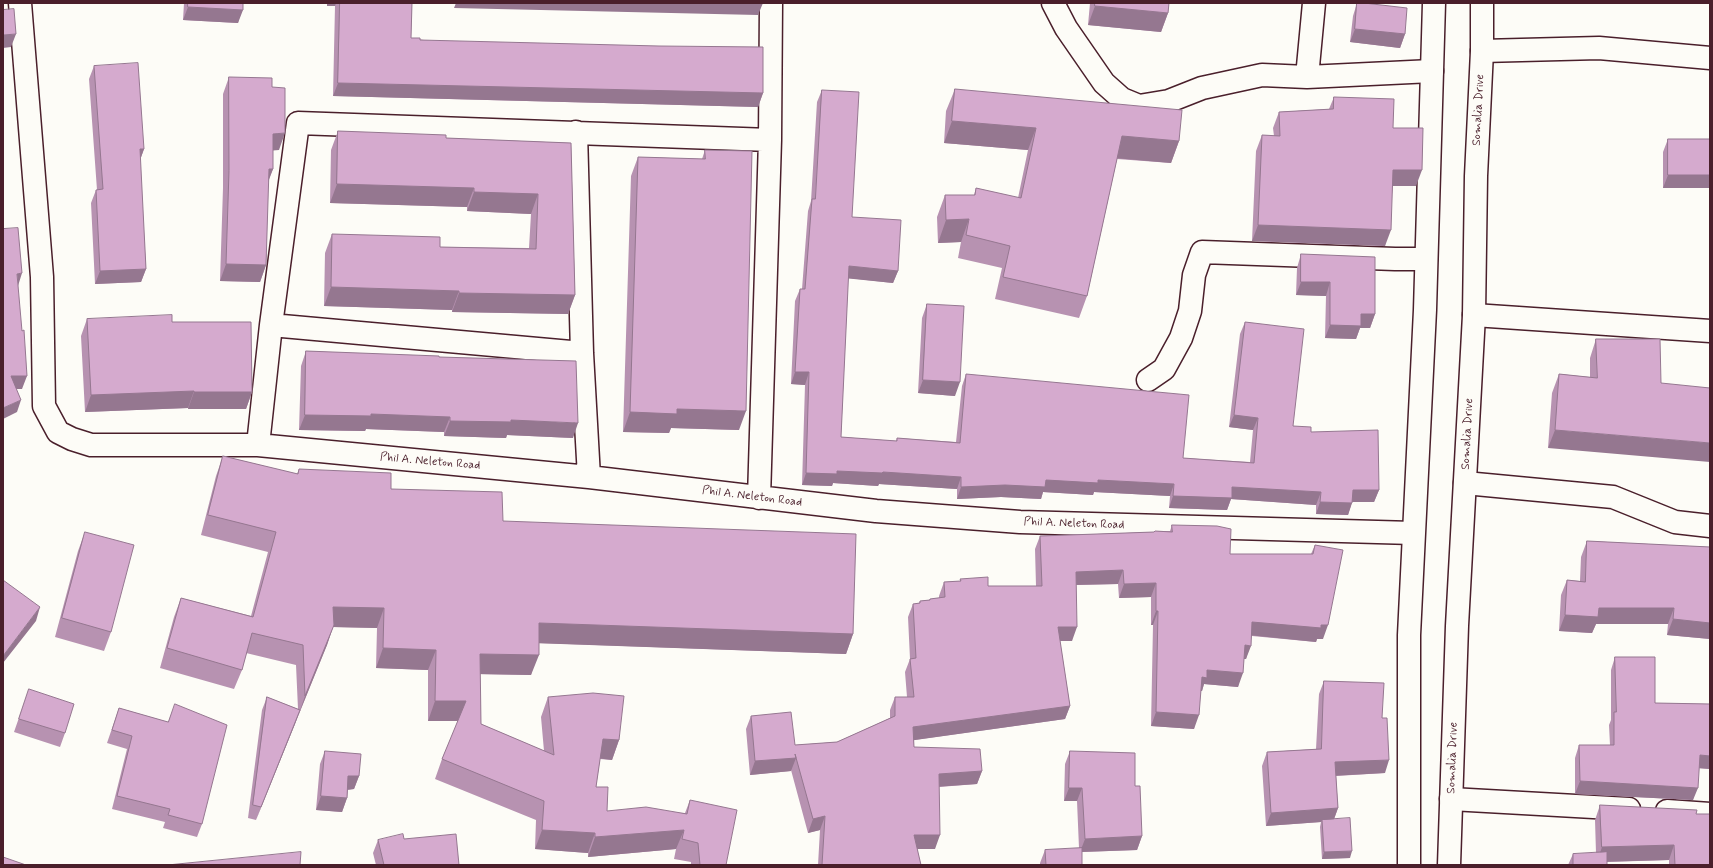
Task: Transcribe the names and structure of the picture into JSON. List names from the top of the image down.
{
  "streets": {
    "street": ["Somalia Drive", "Phil A. Neleton Road"]
  }
}
